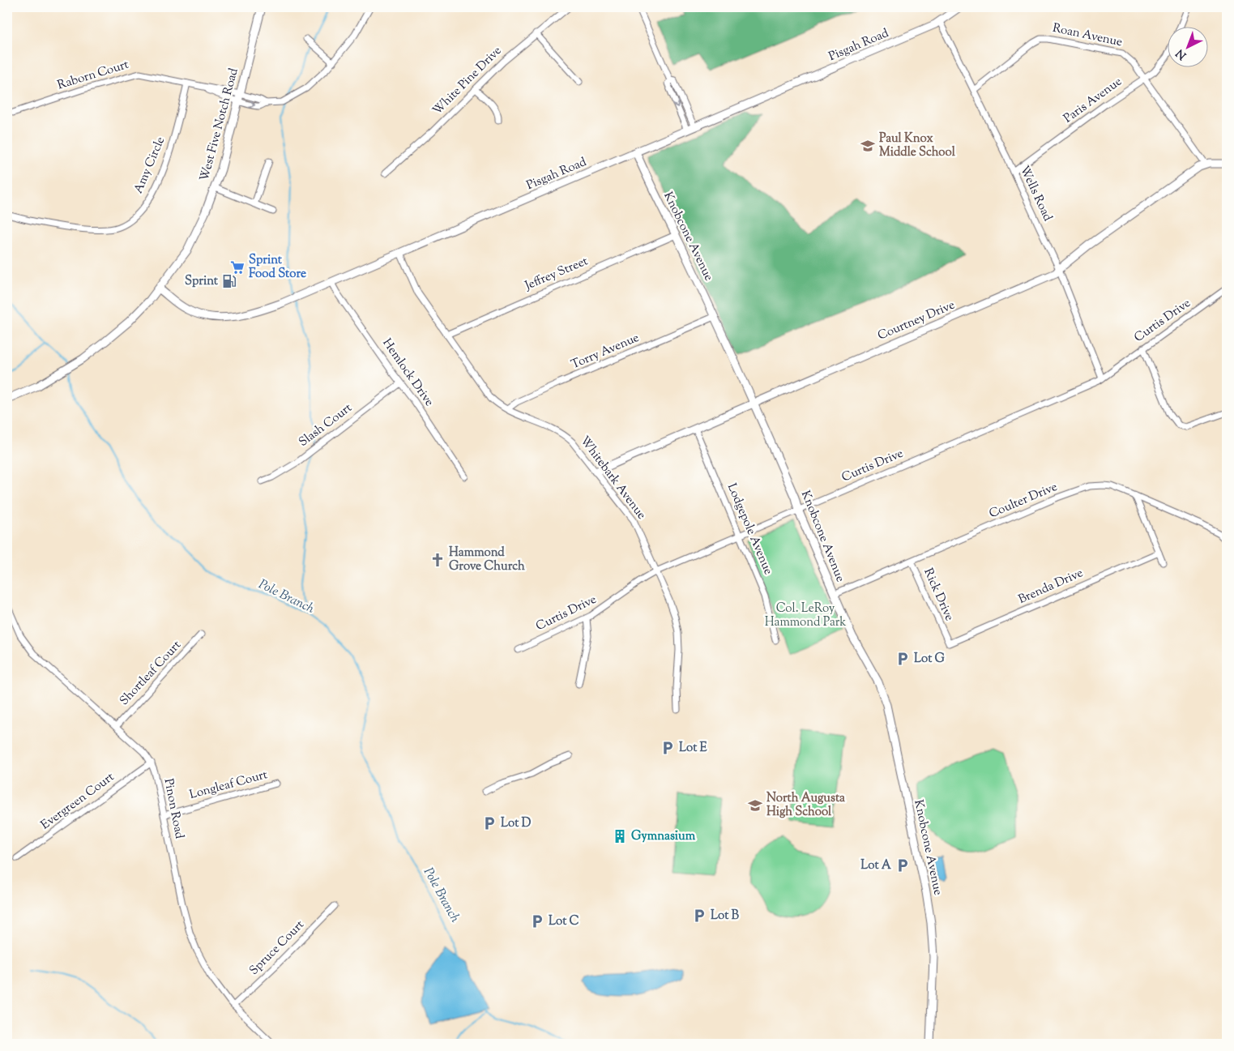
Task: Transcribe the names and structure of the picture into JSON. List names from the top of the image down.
{
  "streets": {
    "street": [
      "Roan Avenue",
      "Pisgah Road",
      "Raborn Court",
      "White Pine Drive",
      "Paris Avenue",
      "West Five Notch Road",
      "Amy Circle",
      "Wells Road",
      "Knobcone Avenue",
      "Jeffrey Street",
      "Courtney Drive",
      "Curtis Drive",
      "Torry Avenue",
      "Hemlock Drive",
      "Slash Court",
      "Whitebark Avenue",
      "Coulter Drive",
      "Lodgepole Avenue",
      "Brenda Drive",
      "Rick Drive",
      "Shortleaf Court",
      "Longleaf Court",
      "Evergreen Court",
      "Pinon Road",
      "Spruce Court"
    ]
  },
  "crossings": [
    ["Roan Avenue", "Paris Avenue"],
    ["Roan Avenue", "Wells Road"],
    ["Roan Avenue", "Courtney Drive"],
    ["Pisgah Road", "West Five Notch Road"],
    ["Pisgah Road", "Wells Road"],
    ["Pisgah Road", "Knobcone Avenue"],
    ["Pisgah Road", "Hemlock Drive"],
    ["Pisgah Road", "Whitebark Avenue"],
    ["Raborn Court", "West Five Notch Road"],
    ["Raborn Court", "Amy Circle"],
    ["Paris Avenue", "Wells Road"],
    ["Wells Road", "Courtney Drive"],
    ["Wells Road", "Curtis Drive"],
    ["Knobcone Avenue", "Jeffrey Street"],
    ["Knobcone Avenue", "Courtney Drive"],
    ["Knobcone Avenue", "Curtis Drive"],
    ["Knobcone Avenue", "Torry Avenue"],
    ["Knobcone Avenue", "Coulter Drive"],
    ["Jeffrey Street", "Whitebark Avenue"],
    ["Courtney Drive", "Whitebark Avenue"],
    ["Courtney Drive", "Lodgepole Avenue"],
    ["Curtis Drive", "Whitebark Avenue"],
    ["Curtis Drive", "Lodgepole Avenue"],
    ["Torry Avenue", "Whitebark Avenue"],
    ["Hemlock Drive", "Slash Court"],
    ["Coulter Drive", "Rick Drive"],
    ["Brenda Drive", "Rick Drive"],
    ["Shortleaf Court", "Pinon Road"],
    ["Longleaf Court", "Pinon Road"],
    ["Evergreen Court", "Pinon Road"],
    ["Pinon Road", "Spruce Court"]
  ],
  "water": ["Pole Branch"],
  "parks": ["Col. LeRoy Hammond Park"],
  "places": {
    "school or university": ["Paul Knox Middle School", "North Augusta High School"],
    "supermarket": ["Sprint Food Store"],
    "fuel station": ["Sprint"],
    "church": ["Hammond Grove Church"],
    "parking": [
      "Lot G",
      "Lot E",
      "Lot D",
      "Lot A",
      "Lot B",
      "Lot C"
    ],
    "building": ["Gymnasium"]
  },
  "north": "bottom left"
}
